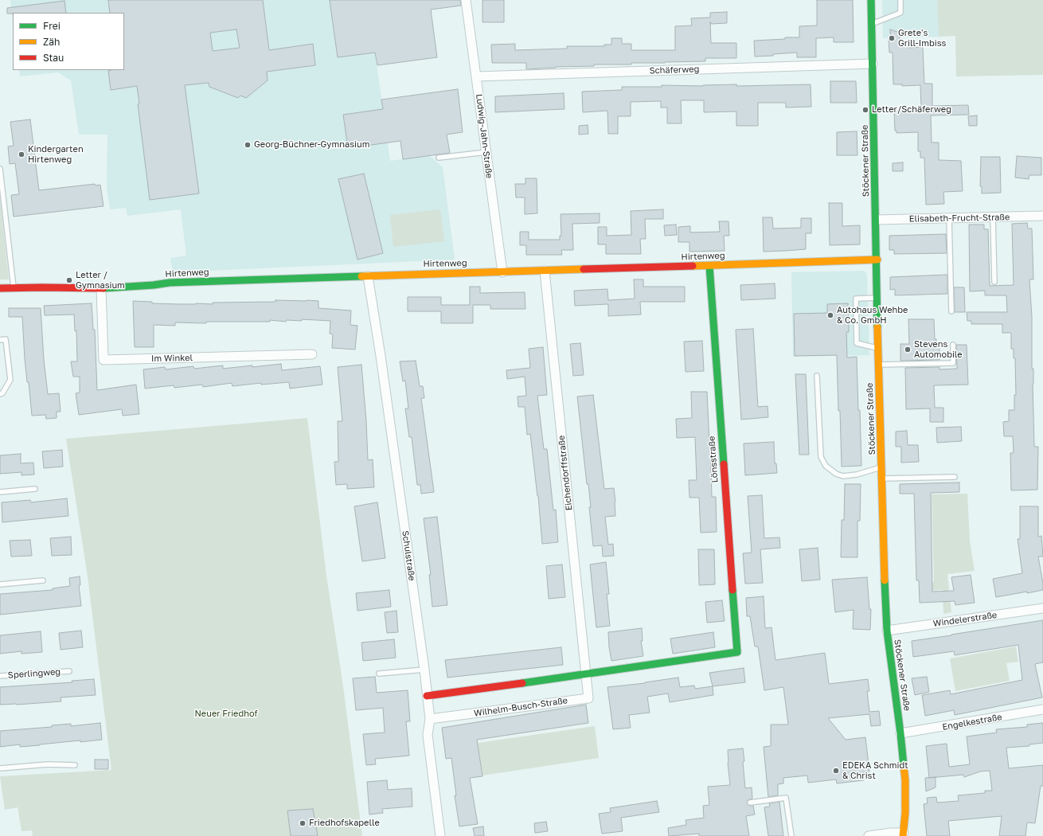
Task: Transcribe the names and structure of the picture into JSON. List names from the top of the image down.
{
  "streets": {
    "street": [
      "Schäferweg",
      "Ludwig-Jahn-Straße",
      "Stöckener Straße",
      "Elisabeth-Frucht-Straße",
      "Hirtenweg",
      "Im Winkel",
      "Lönsstraße",
      "Eichendorffstraße",
      "Schulstraße",
      "Windelerstraße",
      "Wilhelm-Busch-Straße",
      "Engelkestraße"
    ],
    "lane": ["Sperlingweg"]
  },
  "crossings": [
    ["Schäferweg", "Ludwig-Jahn-Straße"],
    ["Schäferweg", "Stöckener Straße"],
    ["Ludwig-Jahn-Straße", "Hirtenweg"],
    ["Stöckener Straße", "Elisabeth-Frucht-Straße"],
    ["Stöckener Straße", "Hirtenweg"],
    ["Stöckener Straße", "Windelerstraße"],
    ["Stöckener Straße", "Engelkestraße"],
    ["Hirtenweg", "Im Winkel"],
    ["Hirtenweg", "Lönsstraße"],
    ["Hirtenweg", "Eichendorffstraße"],
    ["Hirtenweg", "Schulstraße"],
    ["Lönsstraße", "Eichendorffstraße"],
    ["Lönsstraße", "Wilhelm-Busch-Straße"],
    ["Eichendorffstraße", "Wilhelm-Busch-Straße"],
    ["Schulstraße", "Wilhelm-Busch-Straße"]
  ],
  "parks": ["Neuer Friedhof"],
  "places": [
    "Grete's Grill-Imbiss",
    "Letter/Schäferweg",
    "Georg-Büchner-Gymnasium",
    "Kindergarten Hirtenweg",
    "Letter / Gymnasium",
    "Autohaus Wehbe & Co. GmbH",
    "Stevens Automobile",
    "EDEKA Schmidt & Christ",
    "Friedhofskapelle"
  ],
  "legend": ["Frei", "Zäh", "Stau"]
}
